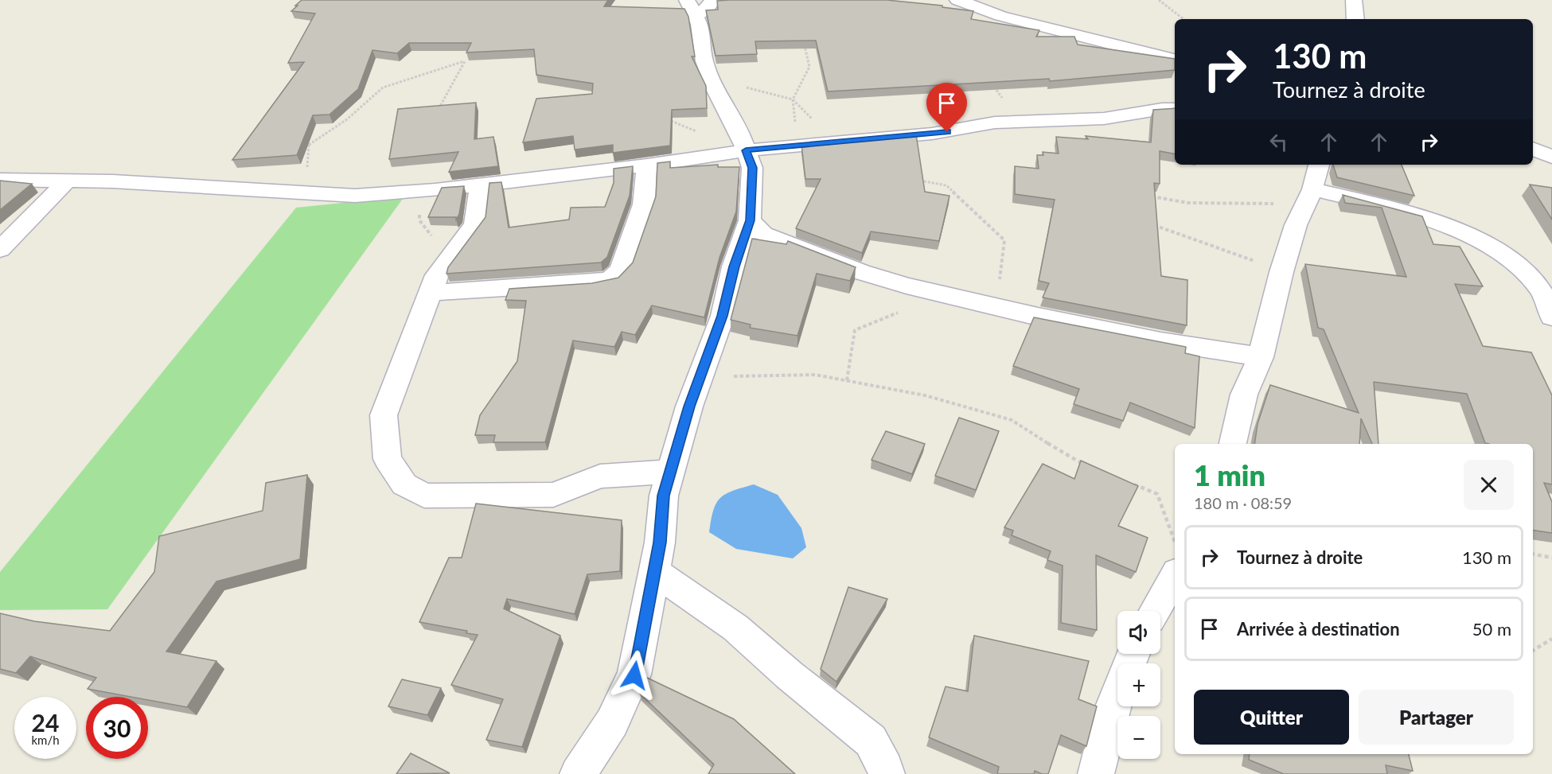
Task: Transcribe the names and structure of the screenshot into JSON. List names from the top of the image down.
{
  "page": {
    "turn": ["130 m", "Tournez à droite"],
    "heading": ["1 min", "180 m · 08:59"],
    "list": [
      {
        "name": "Tournez à droite",
        "value": "130 m"
      },
      {
        "name": "Arrivée à destination",
        "value": "50 m"
      }
    ],
    "map_buttons": ["+", "−"],
    "buttons": ["Quitter", "Partager"],
    "speed": "24 km/h",
    "limit": "30"
  }
}
